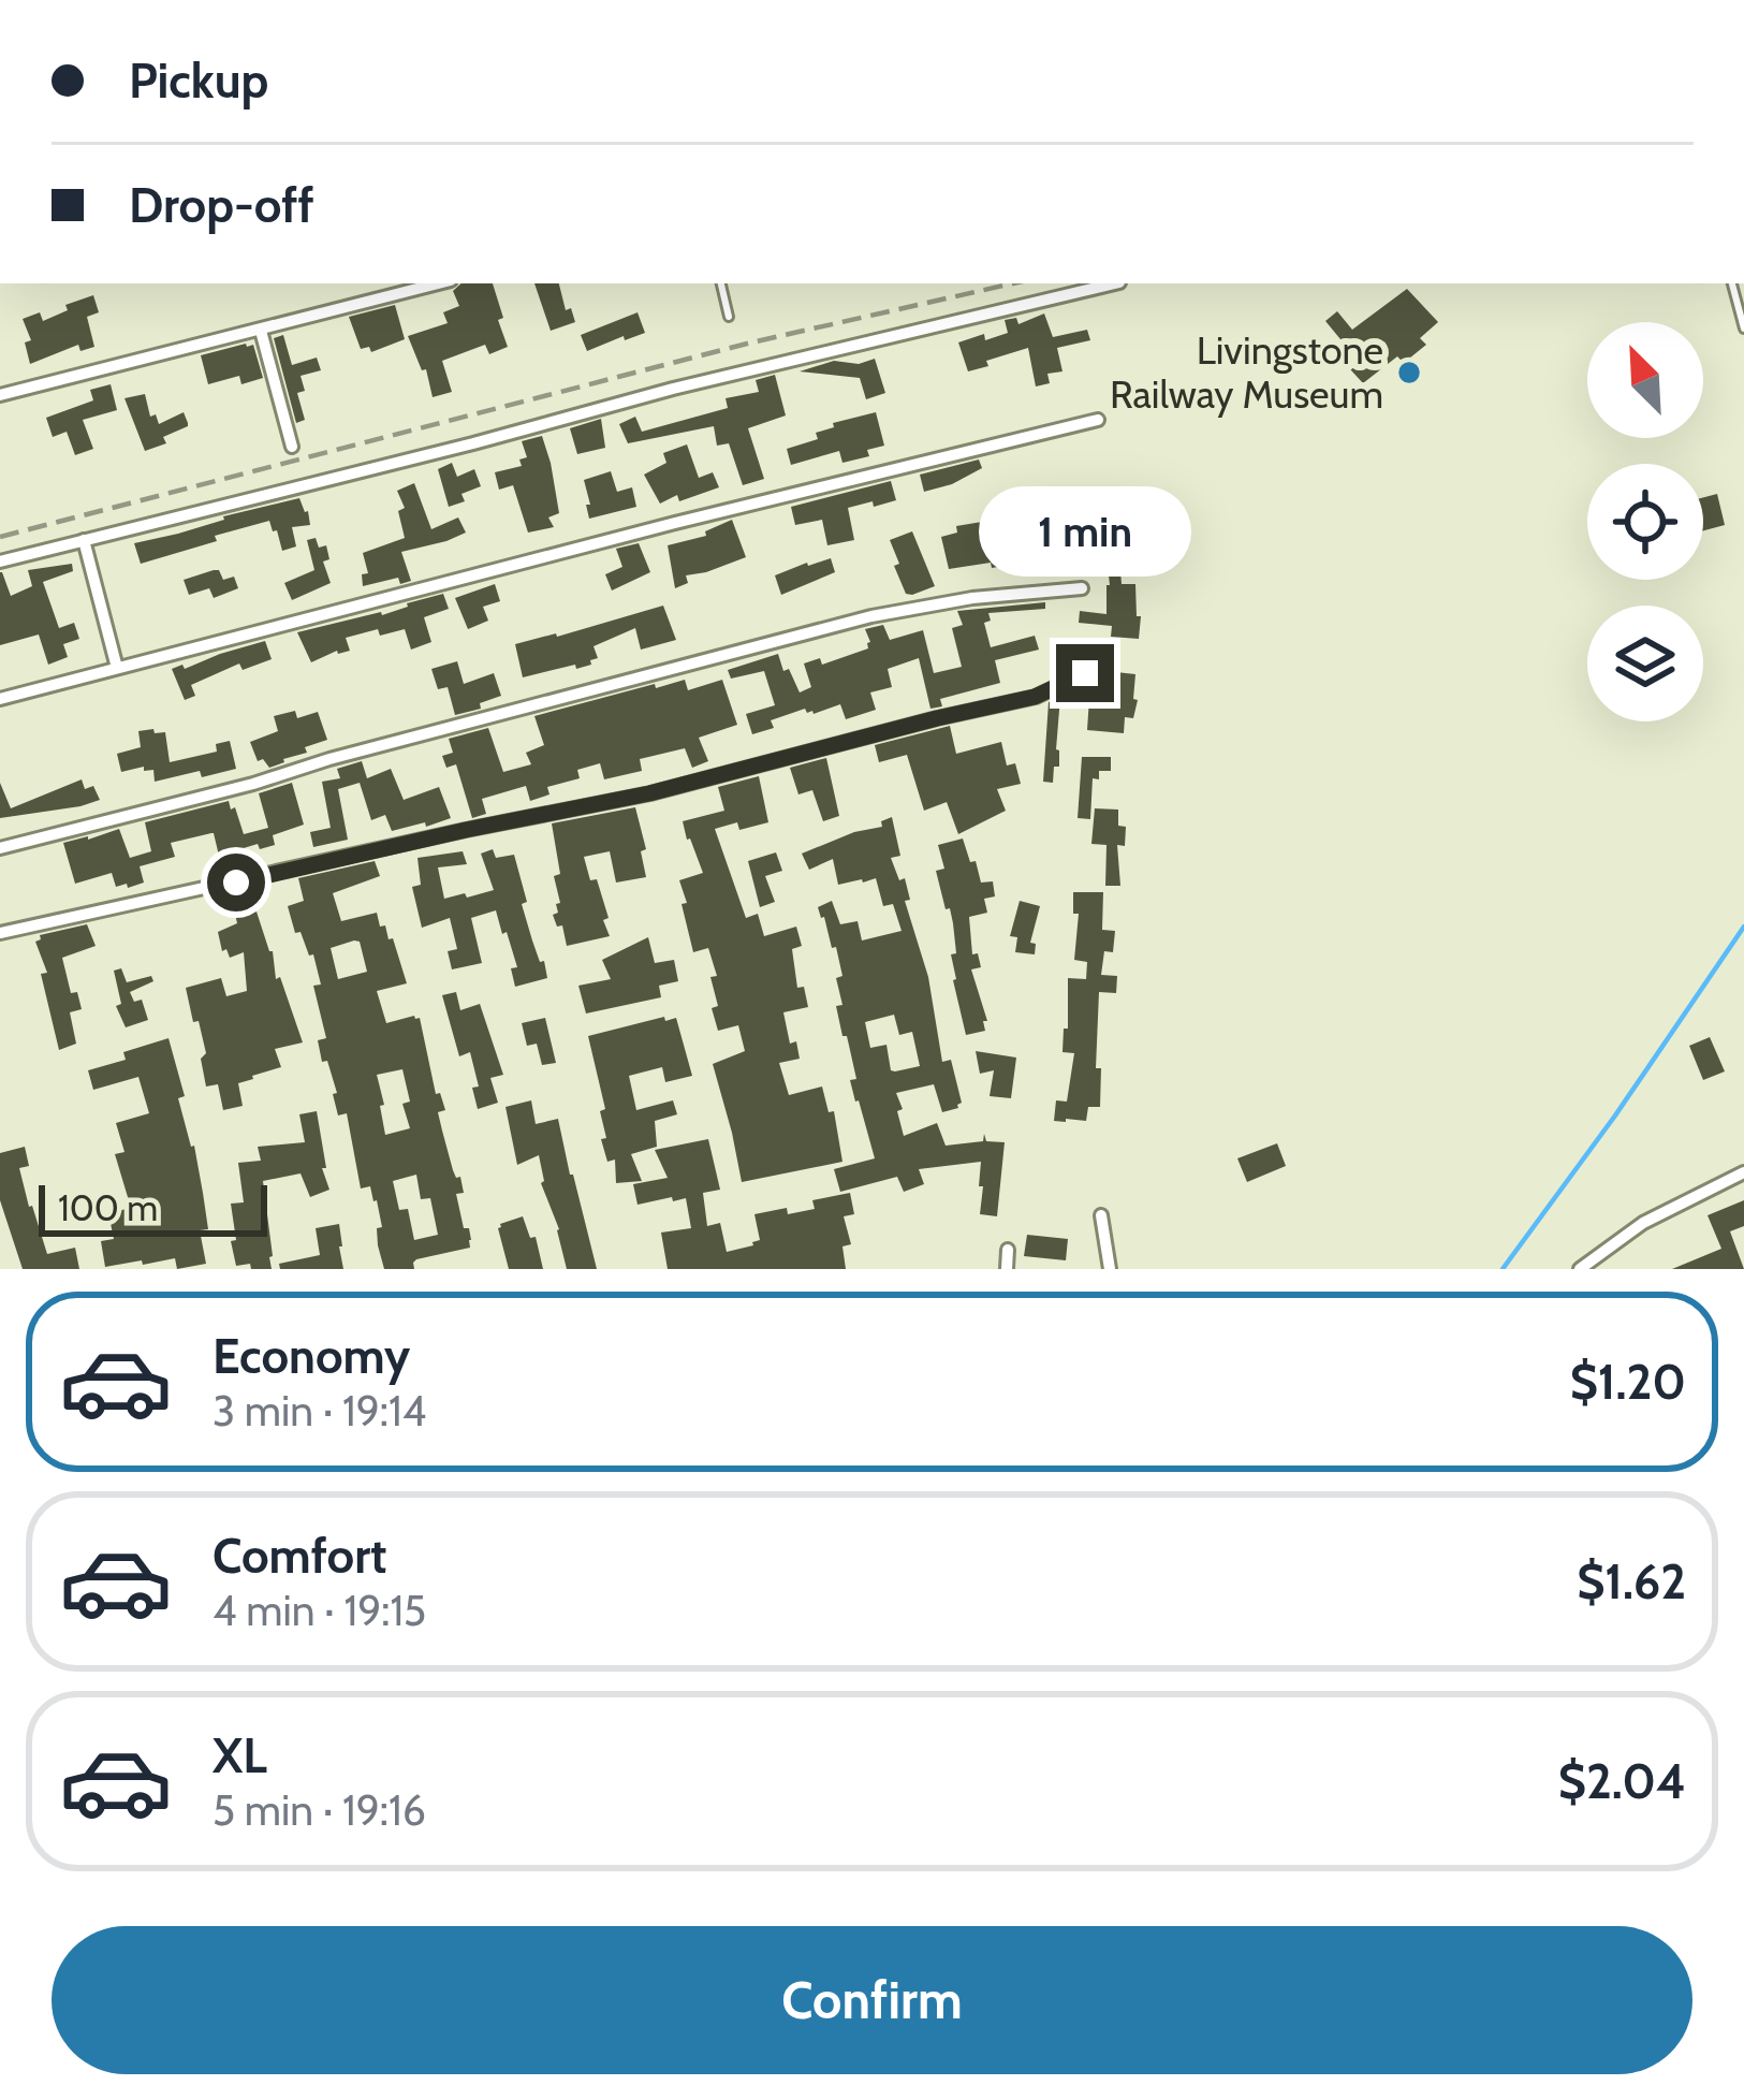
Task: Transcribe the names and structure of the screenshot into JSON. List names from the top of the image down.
{
  "places": ["Livingstone Railway Museum"],
  "scale_bar": "100 m",
  "north": "top left",
  "page": {
    "banner": ["Pickup", "Drop-off"],
    "bubble": "1 min",
    "scale": "100 m",
    "list": [
      {
        "name": "Economy",
        "note": "3 min · 19:14",
        "value": "$1.20"
      },
      {
        "name": "Comfort",
        "note": "4 min · 19:15",
        "value": "$1.62"
      },
      {
        "name": "XL",
        "note": "5 min · 19:16",
        "value": "$2.04"
      }
    ],
    "buttons": "Confirm"
  }
}
